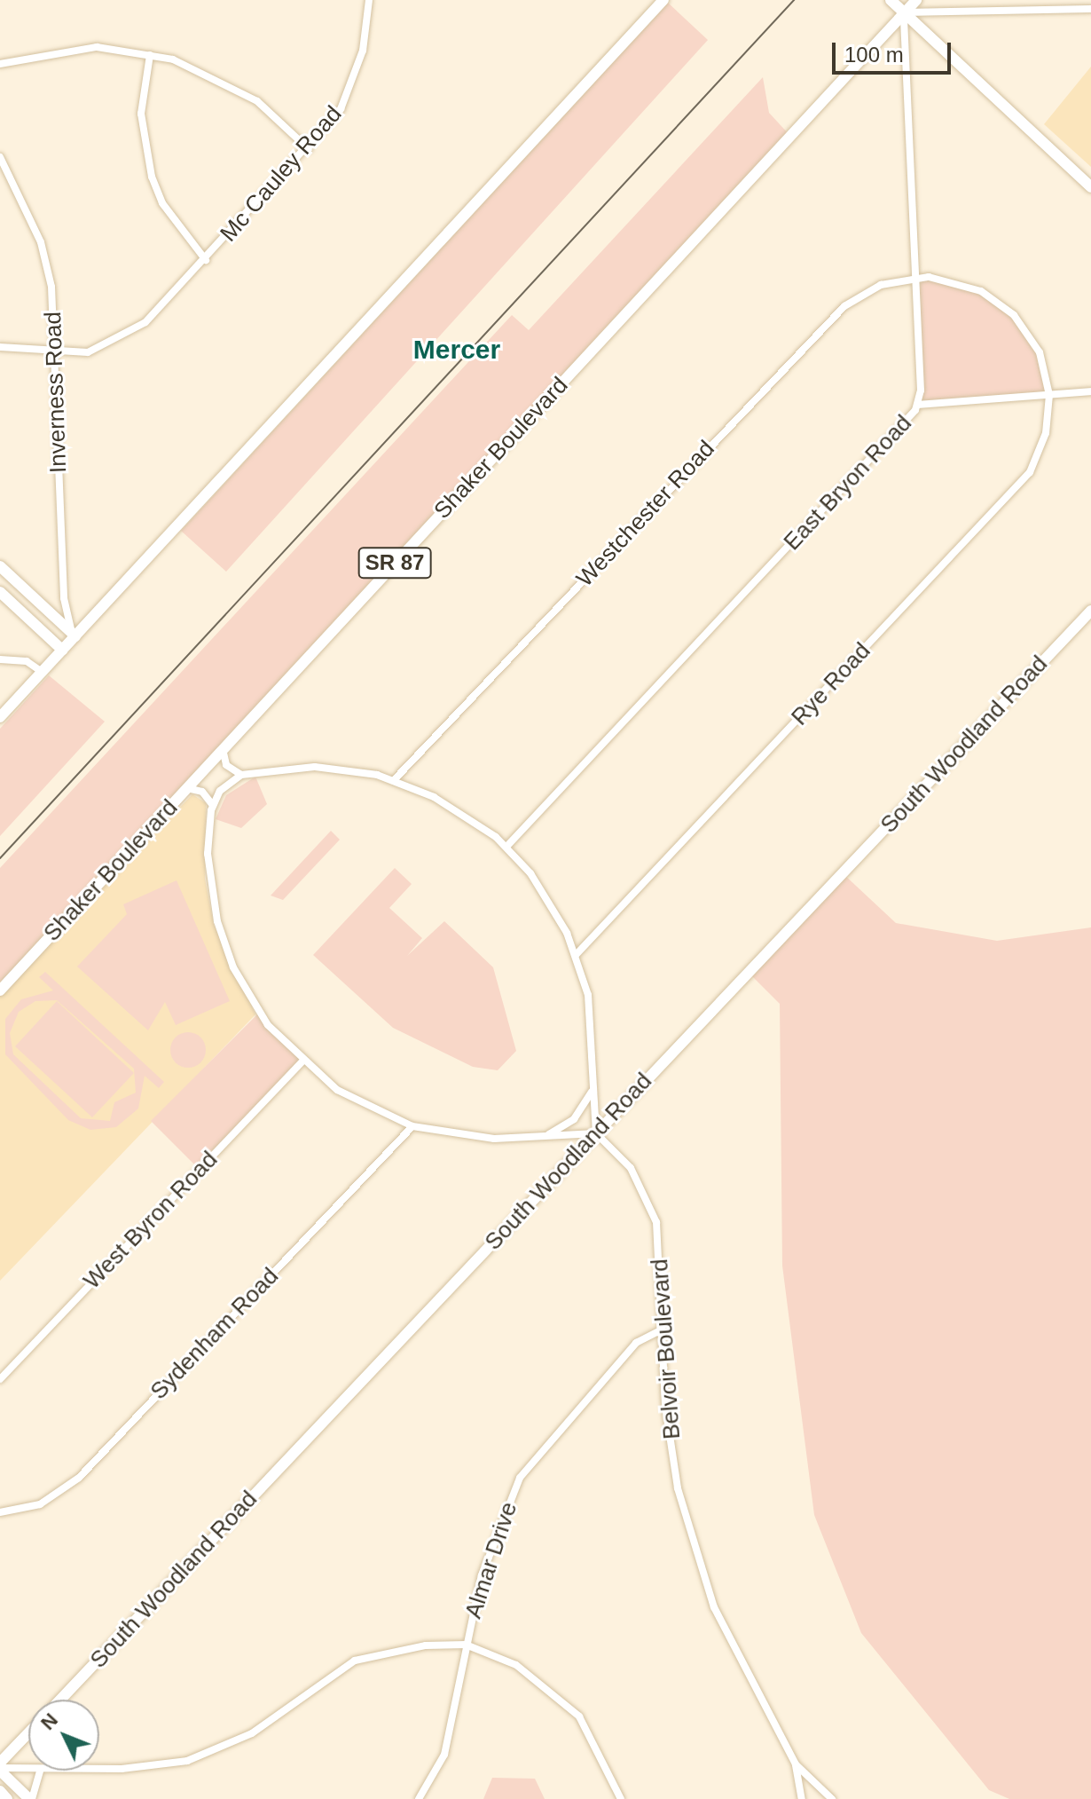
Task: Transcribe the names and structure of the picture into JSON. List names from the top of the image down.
{
  "streets": {
    "main road": ["Shaker Boulevard", "SR 87", "South Woodland Road"],
    "street": [
      "Mc Cauley Road",
      "Inverness Road",
      "East Bryon Road",
      "Westchester Road",
      "Rye Road",
      "West Byron Road",
      "Sydenham Road",
      "Belvoir Boulevard",
      "Almar Drive"
    ]
  },
  "crossings": [
    ["Mc Cauley Road", "Inverness Road"],
    ["Shaker Boulevard", "East Bryon Road"],
    ["East Bryon Road", "Westchester Road"],
    ["Westchester Road", "Rye Road"],
    ["South Woodland Road", "Belvoir Boulevard"],
    ["Belvoir Boulevard", "Almar Drive"]
  ],
  "districts": ["Mercer"],
  "scale_bar": "100 m",
  "north": "top left"
}
